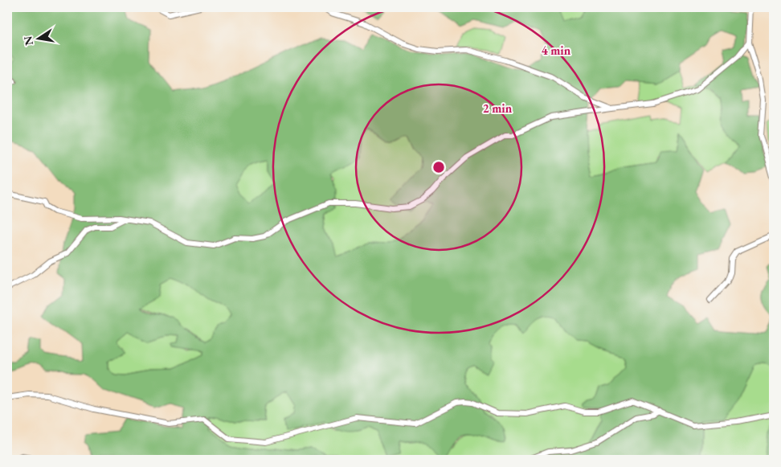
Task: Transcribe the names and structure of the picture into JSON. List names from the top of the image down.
{
  "north": "left",
  "rings": ["4 min", "2 min"]
}
